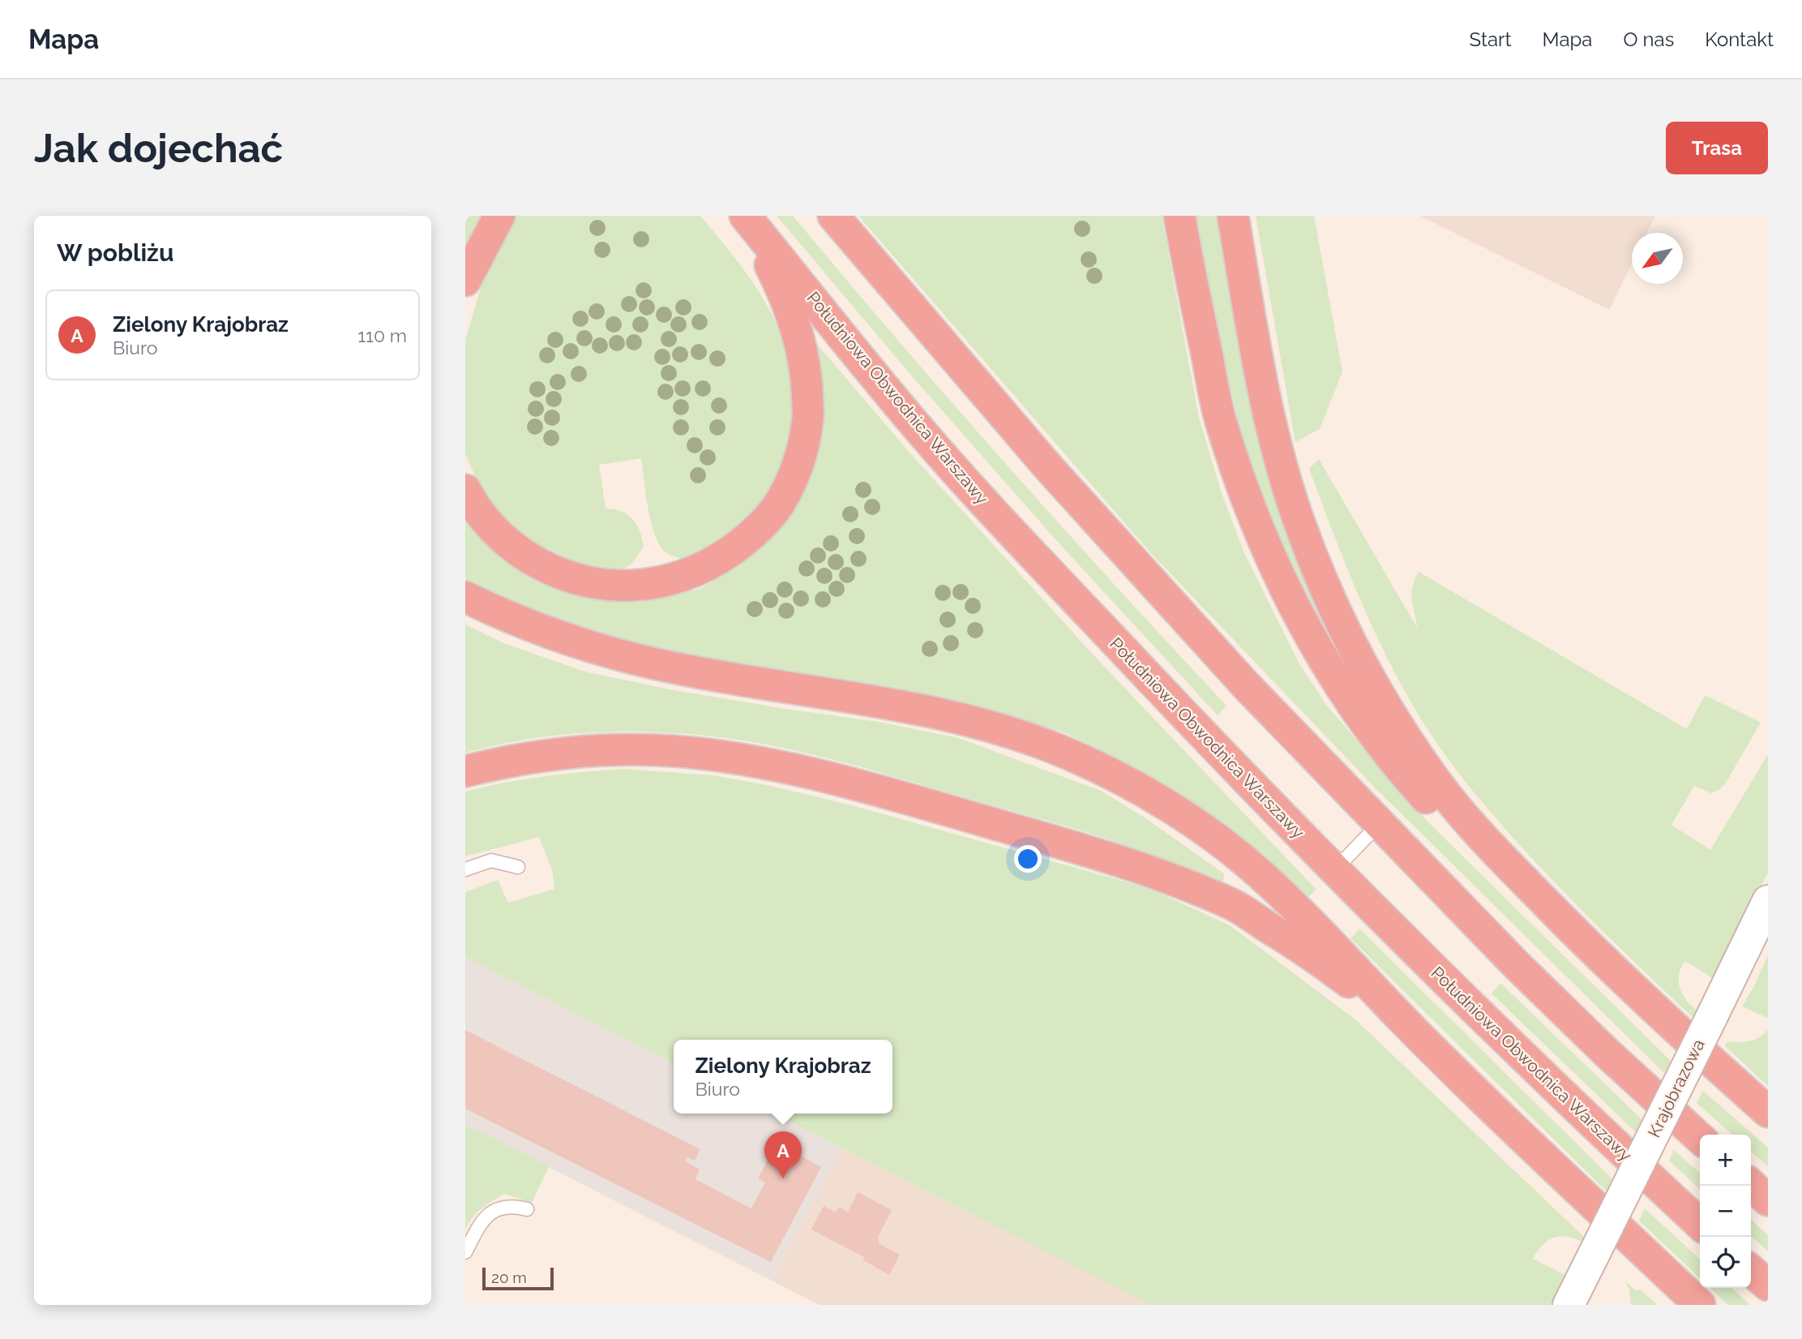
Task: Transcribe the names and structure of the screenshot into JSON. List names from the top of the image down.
{
  "streets": {
    "highway": ["Południowa Obwodnica Warszawy"],
    "street": ["Krajobrazowa"]
  },
  "scale_bar": "20 m",
  "north": "bottom left",
  "page": {
    "header": "Mapa",
    "nav": [
      "Start",
      "Mapa",
      "O nas",
      "Kontakt"
    ],
    "buttons": "Trasa",
    "title": "Jak dojechać",
    "heading": "W pobliżu",
    "list": [
      {
        "mark": "A",
        "name": "Zielony Krajobraz",
        "note": "Biuro",
        "value": "110 m"
      }
    ],
    "popup": ["Zielony Krajobraz", "Biuro"],
    "pins": "A",
    "map_buttons": ["+", "−"],
    "scale": "20 m"
  }
}
